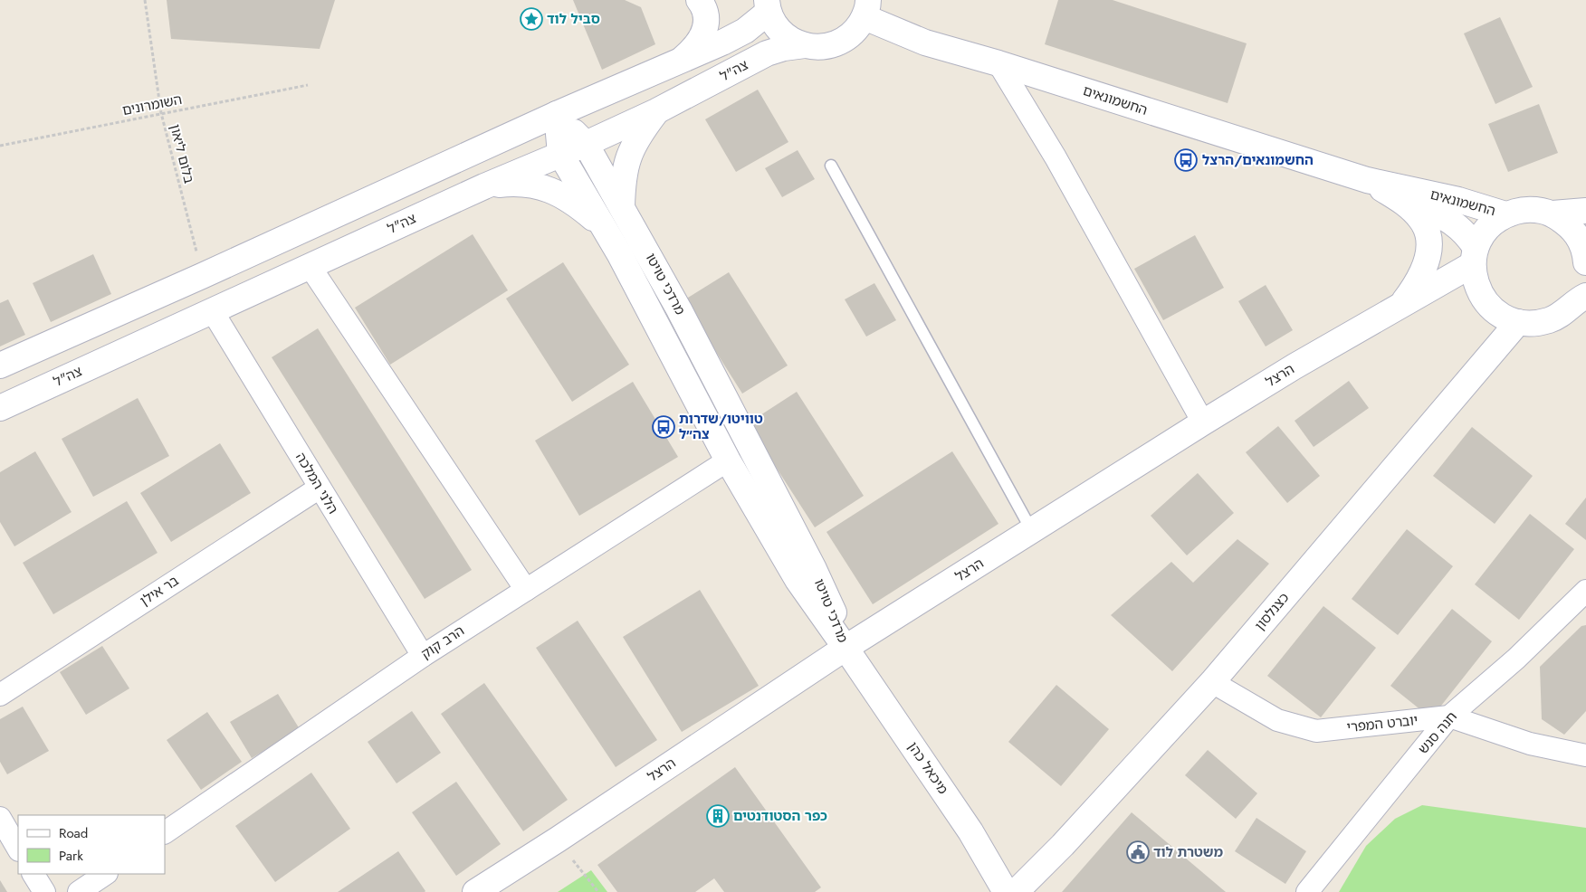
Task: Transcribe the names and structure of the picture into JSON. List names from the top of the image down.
{
  "streets": {
    "street": [
      "צה\"ל",
      "החשמונאים",
      "מרדכי טויטו",
      "הרצל",
      "הלני המלכה",
      "בר אילן",
      "כצנלסון",
      "הרב קוק",
      "יוברט המפרי",
      "חנה סנש",
      "מיכאל כהן"
    ],
    "path": ["השומרונים", "בלום ליאון"]
  },
  "crossings": [
    ["צה\"ל", "החשמונאים"],
    ["צה\"ל", "מרדכי טויטו"],
    ["צה\"ל", "הלני המלכה"],
    ["החשמונאים", "הרצל"],
    ["השומרונים", "בלום ליאון"],
    ["מרדכי טויטו", "הרצל"],
    ["מרדכי טויטו", "הרב קוק"],
    ["מרדכי טויטו", "מיכאל כהן"],
    ["הרצל", "מיכאל כהן"],
    ["הלני המלכה", "בר אילן"],
    ["הלני המלכה", "הרב קוק"],
    ["כצנלסון", "יוברט המפרי"],
    ["יוברט המפרי", "חנה סנש"]
  ],
  "places": {
    "place": ["סביל לוד"],
    "bus stop": ["החשמונאים/הרצל", "טוויטו/שדרות צה״ל"],
    "building": ["כפר הסטודנטים"],
    "public building": ["משטרת לוד"]
  },
  "legend": ["Road", "Park"]
}
